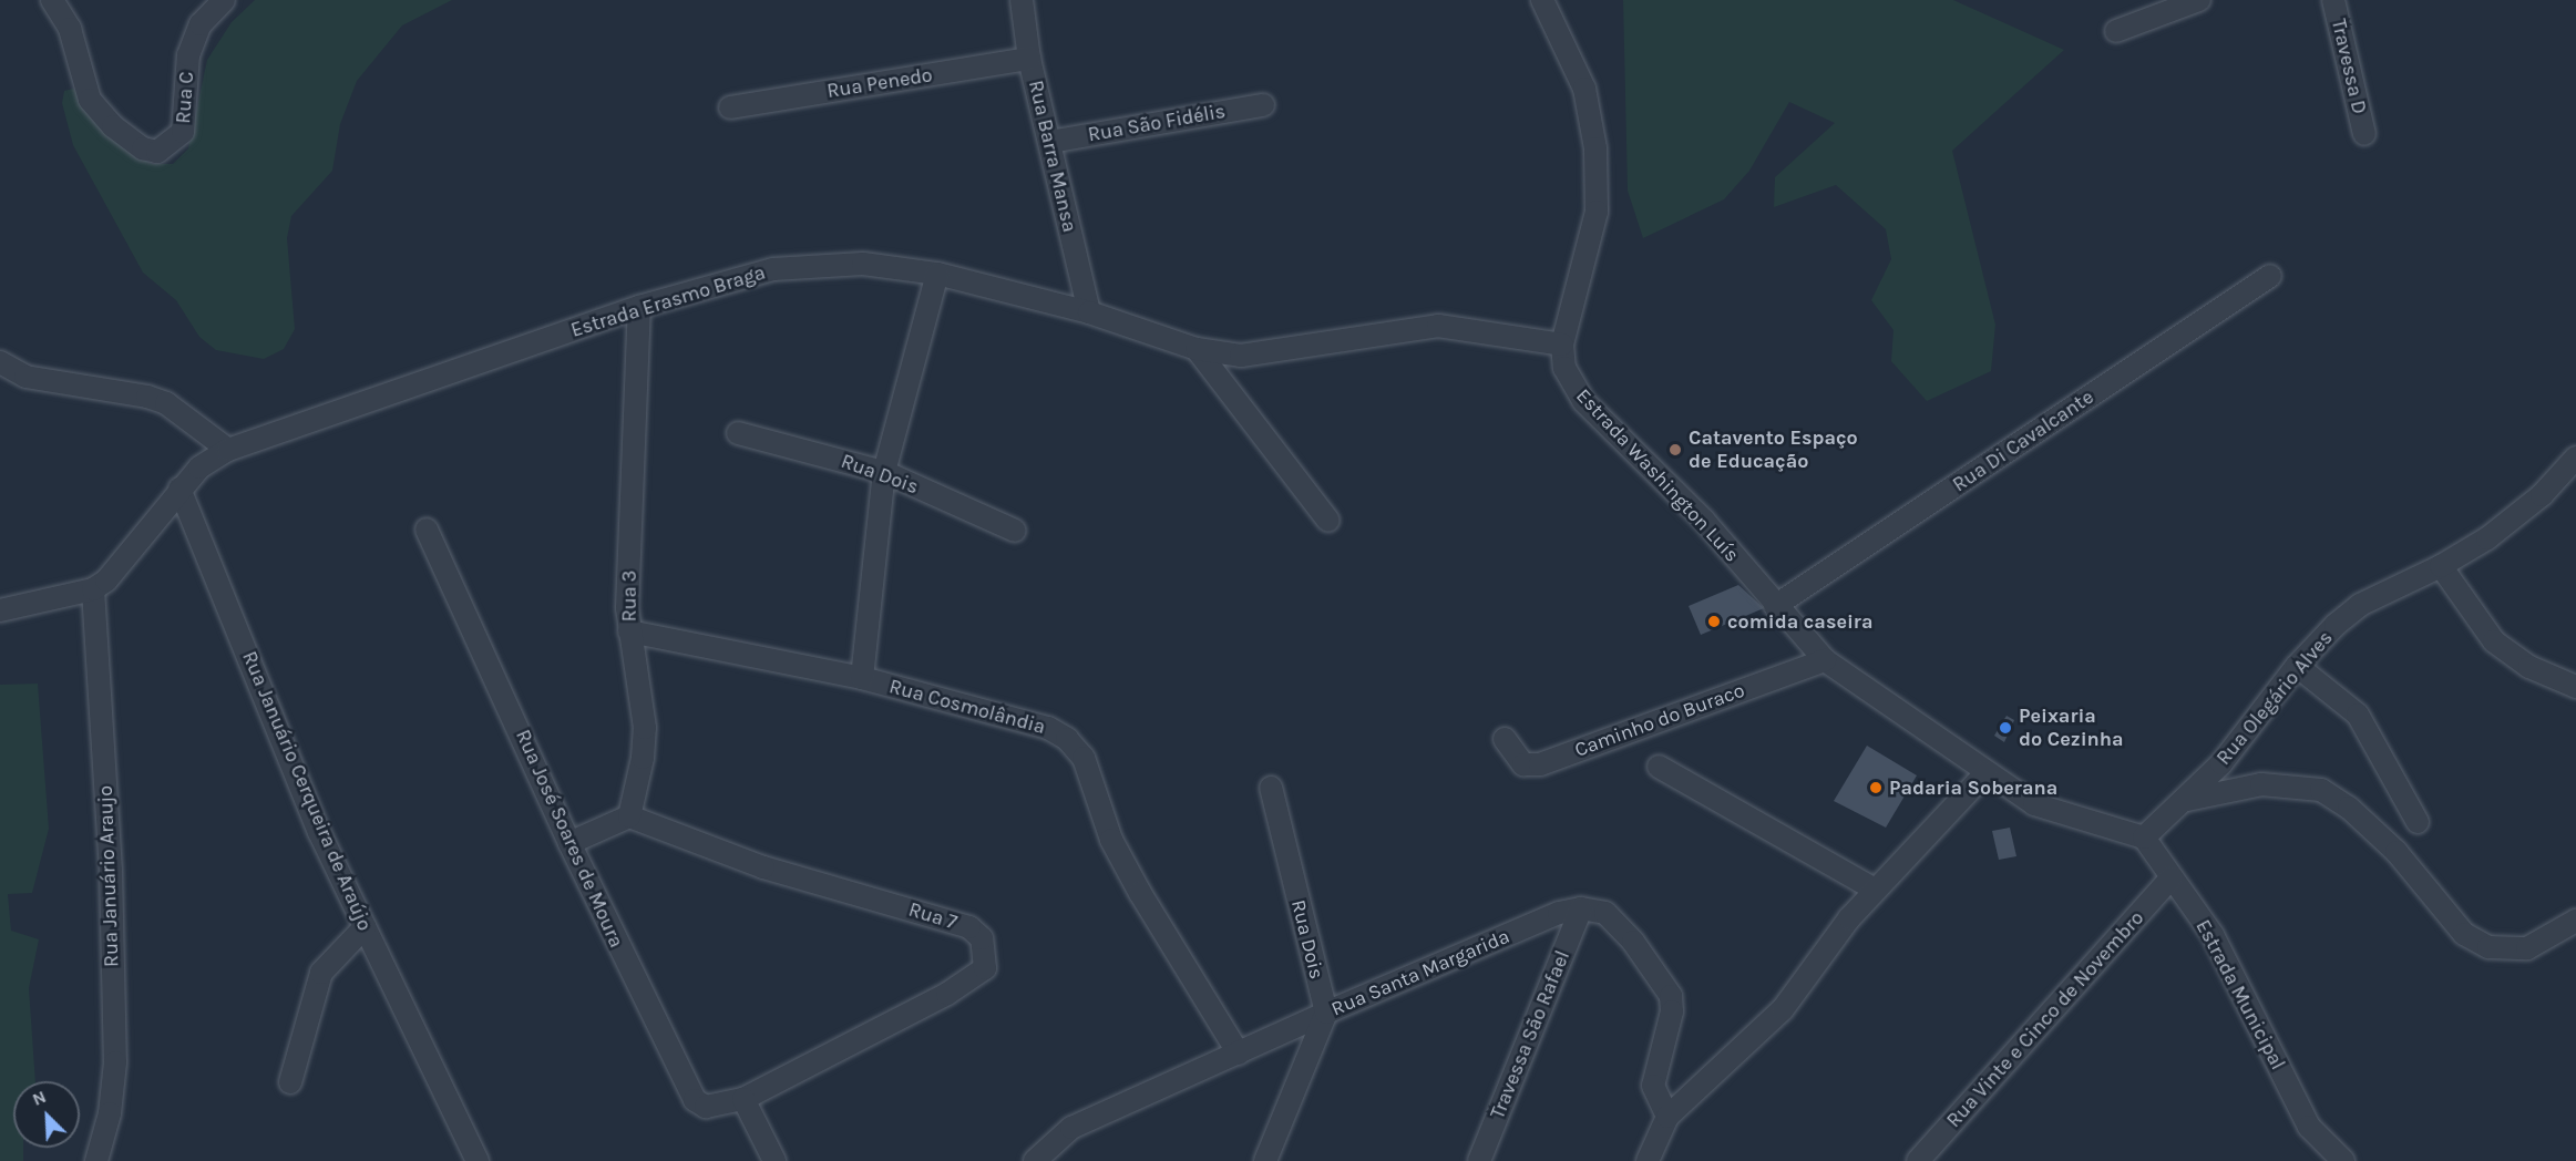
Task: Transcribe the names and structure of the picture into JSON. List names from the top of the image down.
{
  "streets": {
    "street": [
      "Travessa D",
      "Rua Penedo",
      "Rua C",
      "Rua São Fidélis",
      "Rua Barra Mansa",
      "Estrada Erasmo Braga",
      "Rua Di Cavalcante",
      "Rua Dois",
      "Estrada Washington Luís",
      "Rua 3",
      "Rua Olegário Alves",
      "Rua Cosmolândia",
      "Caminho do Buraco",
      "Rua Januário Cerqueira de Araújo",
      "Rua José Soares de Moura",
      "Rua Januário Araujo",
      "Rua 7",
      "Rua Santa Margarida",
      "Estrada Municipal",
      "Rua Vinte e Cinco de Novembro",
      "Travessa São Rafael"
    ]
  },
  "crossings": [
    ["Rua Penedo", "Rua Barra Mansa"],
    ["Rua São Fidélis", "Rua Barra Mansa"],
    ["Rua Barra Mansa", "Estrada Erasmo Braga"],
    ["Estrada Erasmo Braga", "Estrada Washington Luís"],
    ["Estrada Erasmo Braga", "Rua 3"],
    ["Estrada Erasmo Braga", "Rua Januário Cerqueira de Araújo"],
    ["Estrada Erasmo Braga", "Rua Januário Araujo"],
    ["Rua Di Cavalcante", "Estrada Washington Luís"],
    ["Rua Dois", "Rua Santa Margarida"],
    ["Estrada Washington Luís", "Caminho do Buraco"],
    ["Rua 3", "Rua Cosmolândia"],
    ["Rua 3", "Rua 7"],
    ["Rua Olegário Alves", "Estrada Municipal"],
    ["Rua Cosmolândia", "Rua Santa Margarida"],
    ["Rua José Soares de Moura", "Rua 7"],
    ["Rua Santa Margarida", "Travessa São Rafael"],
    ["Estrada Municipal", "Rua Vinte e Cinco de Novembro"]
  ],
  "places": [
    "Catavento Espaço de Educação",
    "comida caseira",
    "Peixaria do Cezinha",
    "Padaria Soberana"
  ],
  "north": "top left"
}
